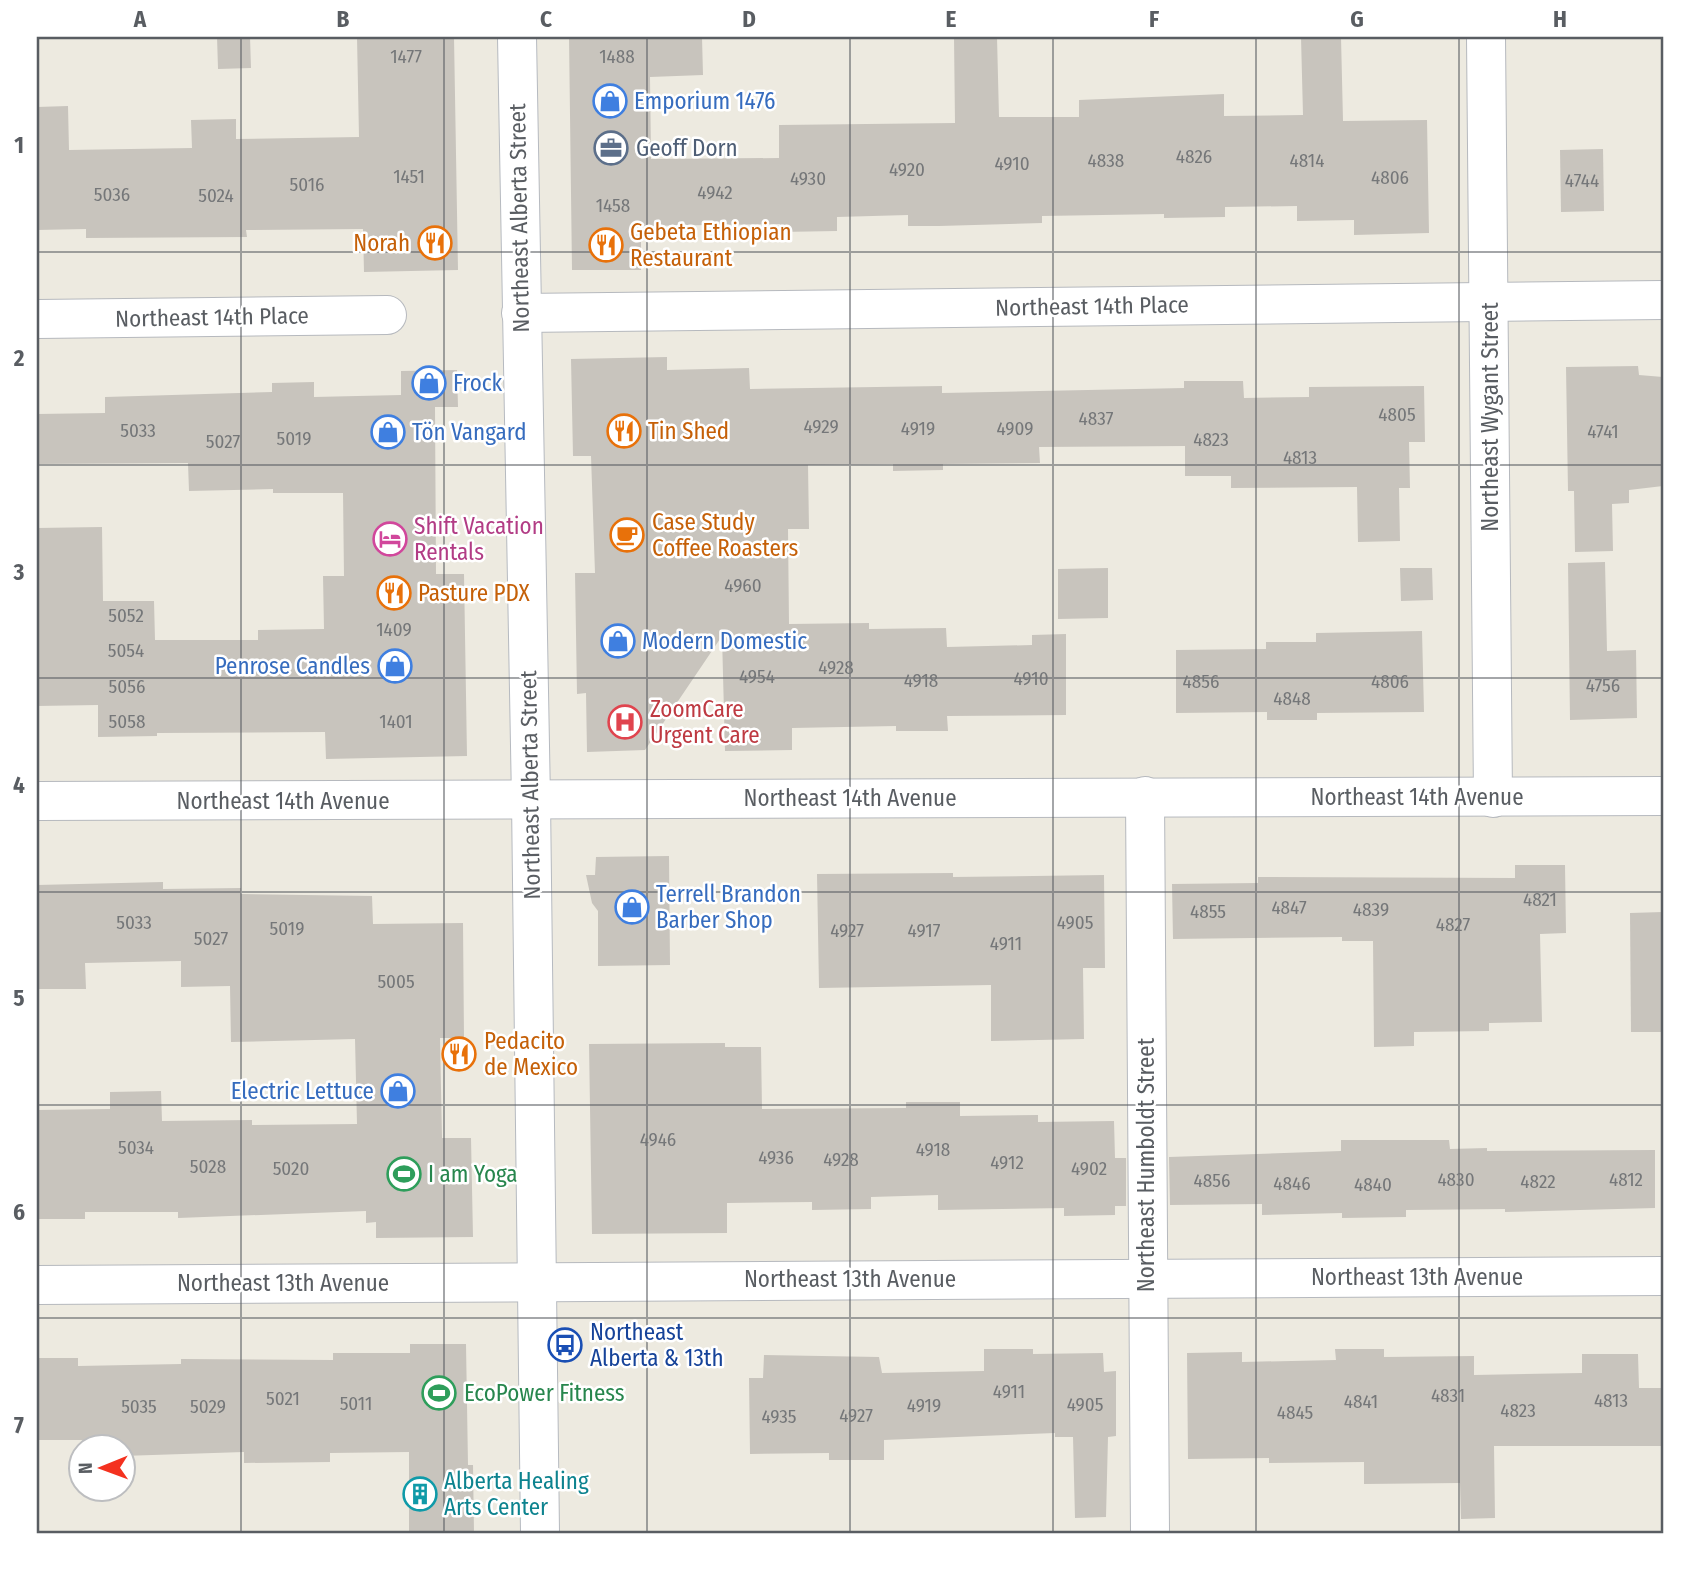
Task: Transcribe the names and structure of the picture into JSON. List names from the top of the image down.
{
  "streets": {
    "street": [
      "Northeast Alberta Street",
      "Northeast 14th Place",
      "Northeast Wygant Street",
      "Northeast 14th Avenue",
      "Northeast Humboldt Street",
      "Northeast 13th Avenue"
    ]
  },
  "crossings": [
    ["Northeast Alberta Street", "Northeast 14th Place"],
    ["Northeast Alberta Street", "Northeast 14th Avenue"],
    ["Northeast Alberta Street", "Northeast 13th Avenue"],
    ["Northeast 14th Place", "Northeast Wygant Street"],
    ["Northeast Wygant Street", "Northeast 14th Avenue"],
    ["Northeast 14th Avenue", "Northeast Humboldt Street"],
    ["Northeast Humboldt Street", "Northeast 13th Avenue"]
  ],
  "places": {
    "shop": [
      "Emporium 1476",
      "Frock",
      "Tön Vangard",
      "Modern Domestic",
      "Penrose Candles",
      "Terrell Brandon Barber Shop",
      "Electric Lettuce"
    ],
    "office": ["Geoff Dorn"],
    "restaurant": [
      "Norah",
      "Gebeta Ethiopian Restaurant",
      "Tin Shed",
      "Pasture PDX",
      "Pedacito de Mexico"
    ],
    "cafe": ["Case Study Coffee Roasters"],
    "hotel": ["Shift Vacation Rentals"],
    "hospital": ["ZoomCare Urgent Care"],
    "sports": ["I am Yoga", "EcoPower Fitness"],
    "bus stop": ["Northeast Alberta & 13th"],
    "building": ["Alberta Healing Arts Center"]
  },
  "house_numbers": [
    "1477",
    "1488",
    "4826",
    "4838",
    "4814",
    "4910",
    "4920",
    "1451",
    "4806",
    "4930",
    "4744",
    "5016",
    "4942",
    "5036",
    "5024",
    "1458",
    "4805",
    "4837",
    "4929",
    "4919",
    "4909",
    "5033",
    "4741",
    "5019",
    "4823",
    "5027",
    "4813",
    "4960",
    "5052",
    "1409",
    "5054",
    "4928",
    "4954",
    "4910",
    "4918",
    "4856",
    "4806",
    "4756",
    "5056",
    "4848",
    "5058",
    "1401",
    "4821",
    "4847",
    "4839",
    "4855",
    "5033",
    "4905",
    "4827",
    "5019",
    "4927",
    "4917",
    "5027",
    "4911",
    "5005",
    "4946",
    "5034",
    "4918",
    "4936",
    "4928",
    "4912",
    "5028",
    "5020",
    "4902",
    "4830",
    "4812",
    "4856",
    "4822",
    "4846",
    "4840",
    "4911",
    "4831",
    "5021",
    "4813",
    "4841",
    "5011",
    "4905",
    "4919",
    "5035",
    "5029",
    "4823",
    "4845",
    "4927",
    "4935"
  ],
  "north": "left",
  "grid": {
    "columns": [
      "A",
      "B",
      "C",
      "D",
      "E",
      "F",
      "G",
      "H"
    ],
    "rows": [
      "1",
      "2",
      "3",
      "4",
      "5",
      "6",
      "7"
    ]
  }
}
